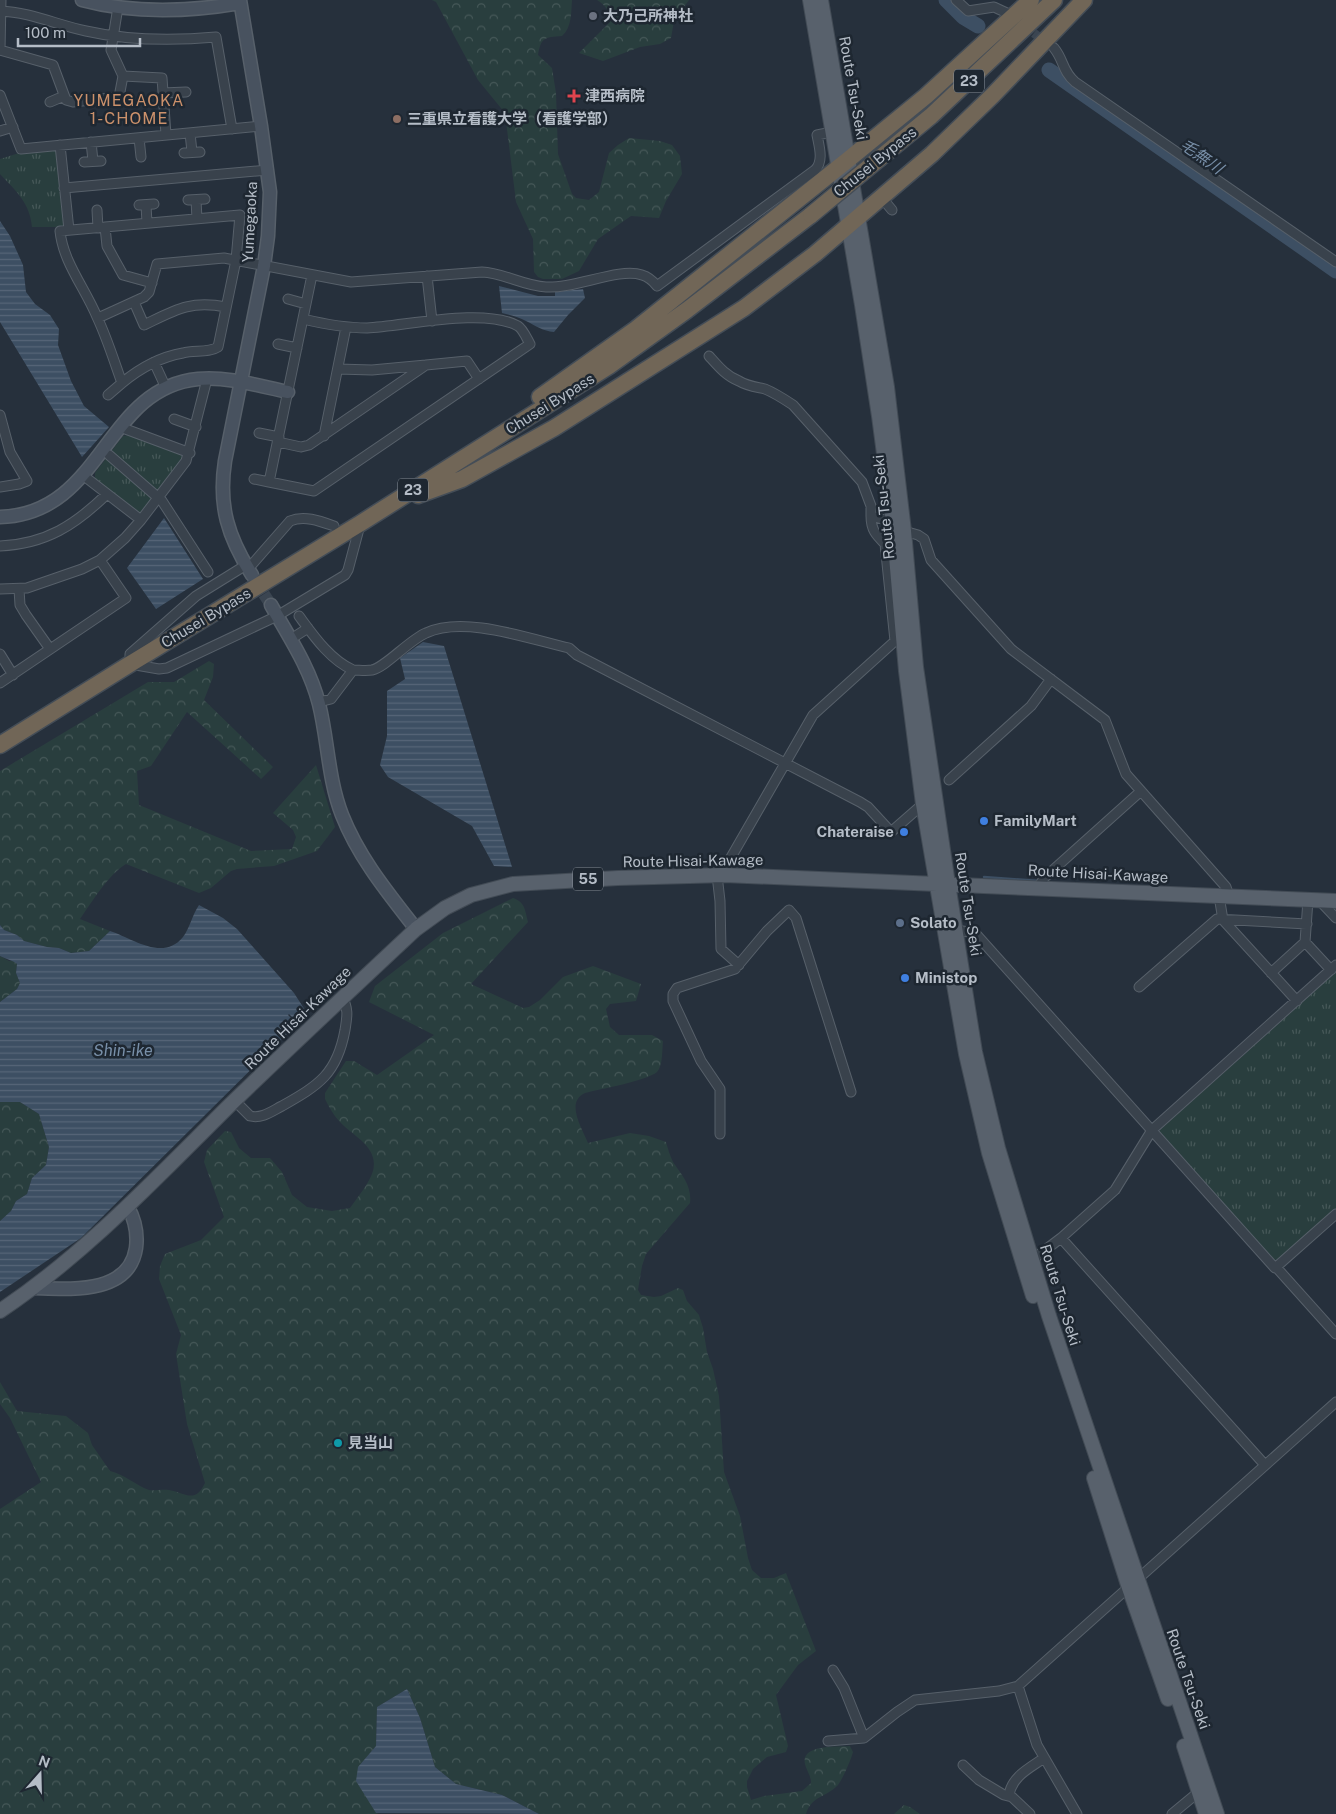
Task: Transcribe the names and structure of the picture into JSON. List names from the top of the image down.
{
  "streets": {
    "highway": ["23", "Chusei Bypass"],
    "main road": ["Route Tsu-Seki", "Route Hisai-Kawage", "55"],
    "street": ["Yumegaoka"]
  },
  "crossings": [
    ["Route Tsu-Seki", "Route Hisai-Kawage"]
  ],
  "districts": ["YUMEGAOKA 1-CHOME"],
  "water": ["毛無川", "Shin-ike"],
  "places": {
    "other": [
      "大乃己所神社",
      "三重県立看護大学（看護学部）",
      "FamilyMart",
      "Chateraise",
      "Solato",
      "Ministop",
      "見当山"
    ],
    "health": ["津西病院"]
  },
  "scale_bar": "100 m",
  "north": "top"
}
